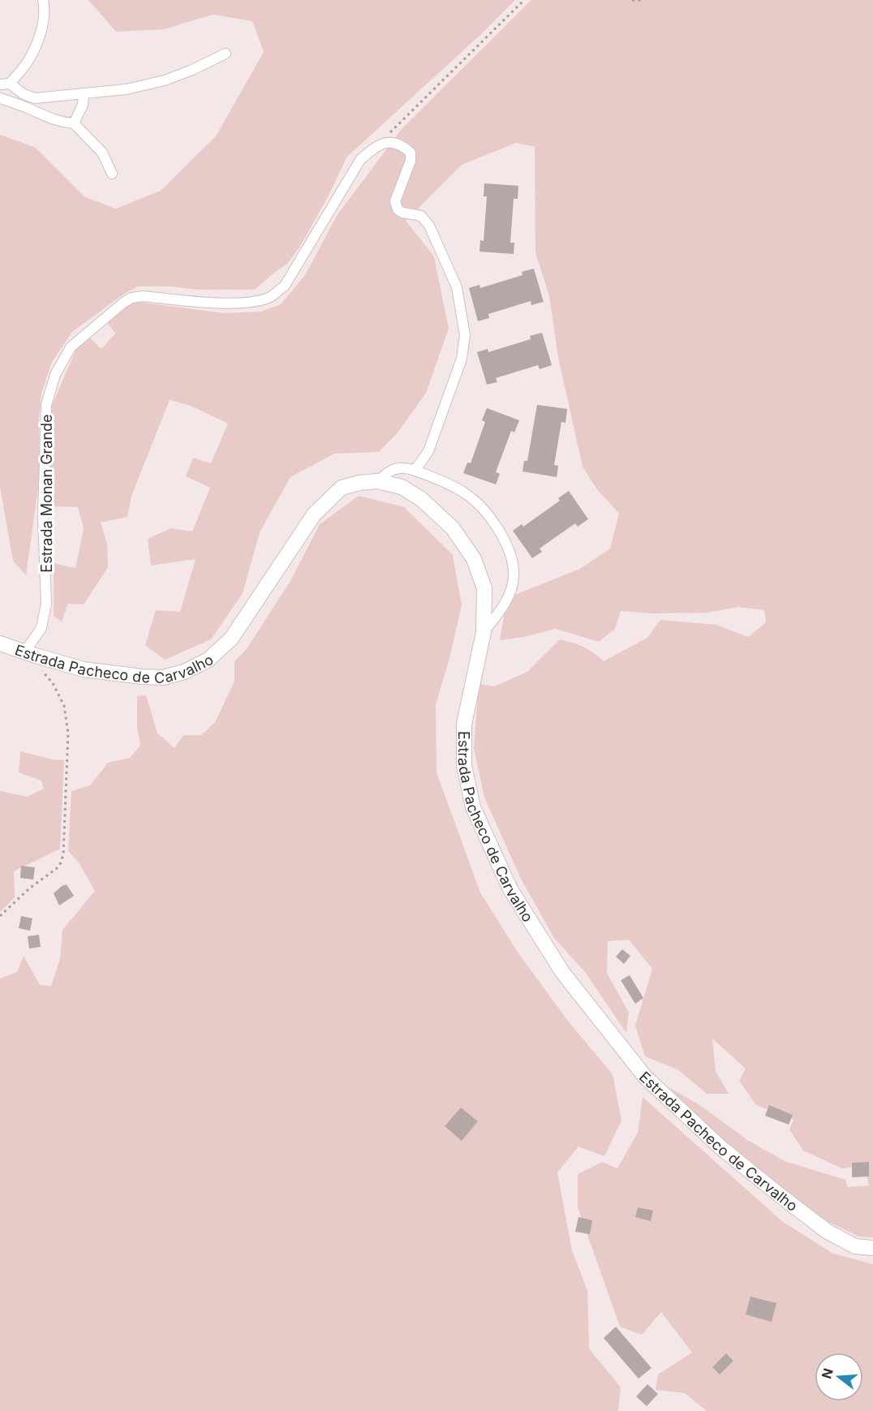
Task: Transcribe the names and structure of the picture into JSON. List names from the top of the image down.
{
  "streets": {
    "main road": ["Estrada Pacheco de Carvalho"],
    "street": ["Estrada Monan Grande"]
  },
  "crossings": [
    ["Estrada Monan Grande", "Estrada Pacheco de Carvalho"]
  ],
  "north": "left"
}
